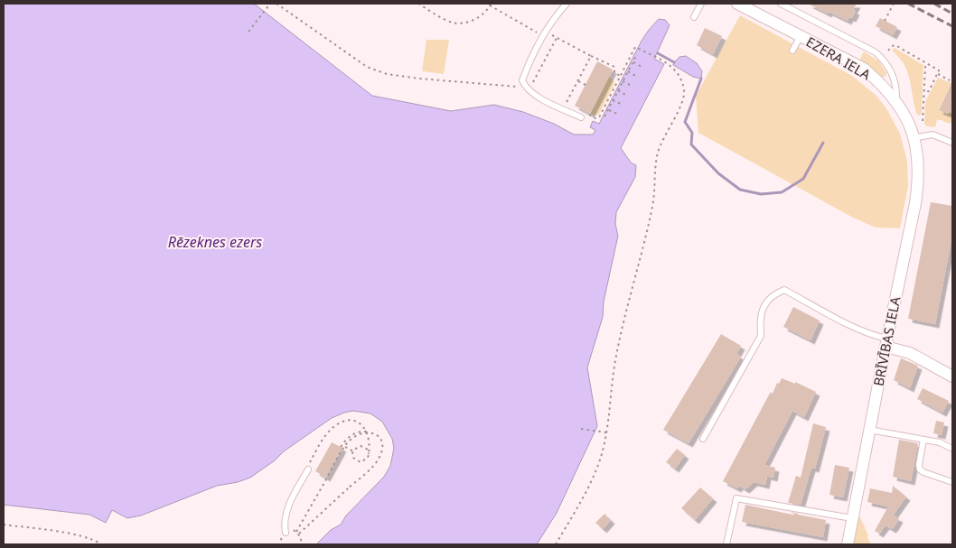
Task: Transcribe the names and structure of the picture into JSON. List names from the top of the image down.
{
  "streets": {
    "street": ["EZERA IELA", "BRĪVĪBAS IELA"]
  },
  "crossings": [
    ["EZERA IELA", "BRĪVĪBAS IELA"]
  ],
  "water": ["Rēzeknes ezers"]
}
